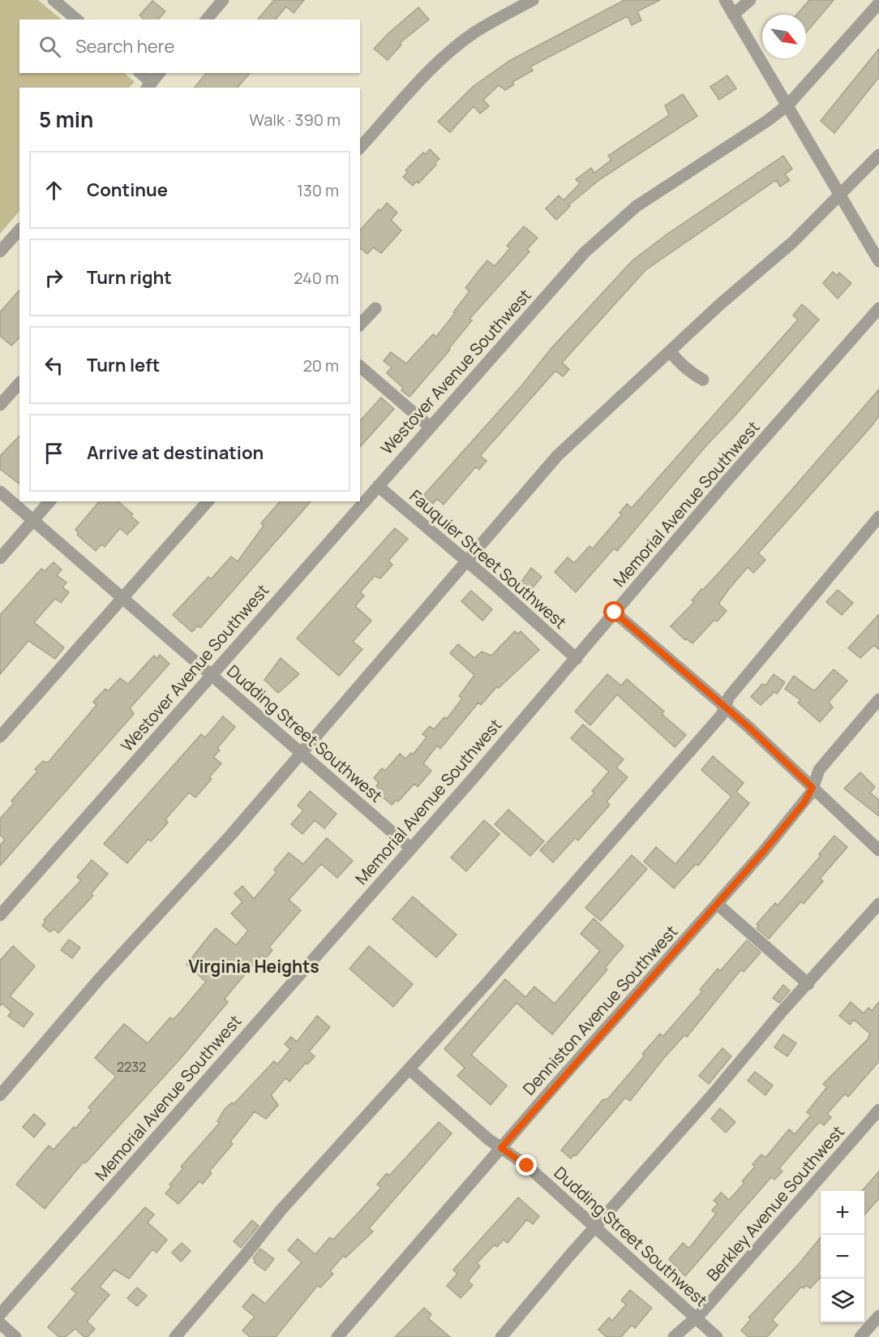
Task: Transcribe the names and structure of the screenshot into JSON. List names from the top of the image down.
{
  "streets": {
    "street": [
      "Westover Avenue Southwest",
      "Memorial Avenue Southwest",
      "Fauquier Street Southwest",
      "Dudding Street Southwest",
      "Denniston Avenue Southwest",
      "Berkley Avenue Southwest"
    ]
  },
  "crossings": [
    ["Westover Avenue Southwest", "Fauquier Street Southwest"],
    ["Westover Avenue Southwest", "Dudding Street Southwest"],
    ["Memorial Avenue Southwest", "Fauquier Street Southwest"],
    ["Memorial Avenue Southwest", "Dudding Street Southwest"],
    ["Dudding Street Southwest", "Denniston Avenue Southwest"],
    ["Dudding Street Southwest", "Berkley Avenue Southwest"]
  ],
  "districts": ["Virginia Heights"],
  "house_numbers": ["2232"],
  "north": "bottom right",
  "page": {
    "search": "Search here",
    "heading": ["5 min", "Walk · 390 m"],
    "list": [
      ["Continue", "130 m"],
      ["Turn right", "240 m"],
      ["Turn left", "20 m"],
      "Arrive at destination"
    ],
    "map_buttons": ["+", "−"]
  }
}
